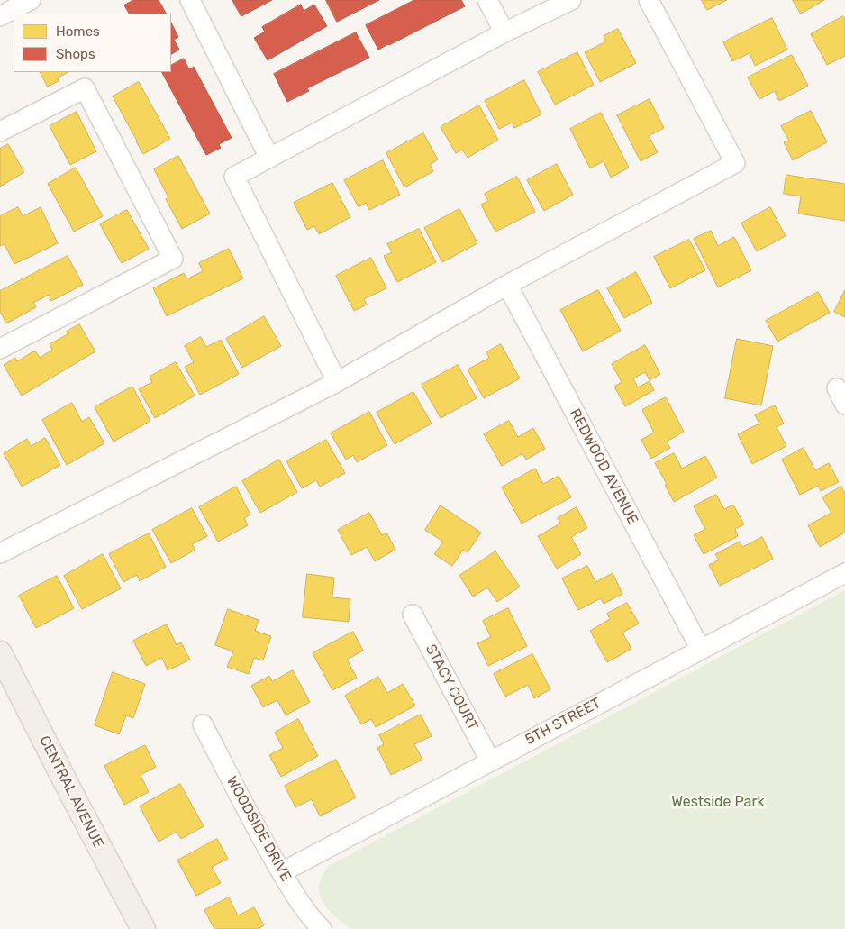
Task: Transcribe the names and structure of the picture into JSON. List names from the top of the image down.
{
  "streets": {
    "main road": ["CENTRAL AVENUE"],
    "street": [
      "REDWOOD AVENUE",
      "STACY COURT",
      "5TH STREET",
      "WOODSIDE DRIVE"
    ]
  },
  "crossings": [
    ["REDWOOD AVENUE", "5TH STREET"],
    ["STACY COURT", "5TH STREET"],
    ["5TH STREET", "WOODSIDE DRIVE"]
  ],
  "parks": ["Westside Park"],
  "legend": ["Homes", "Shops"]
}
